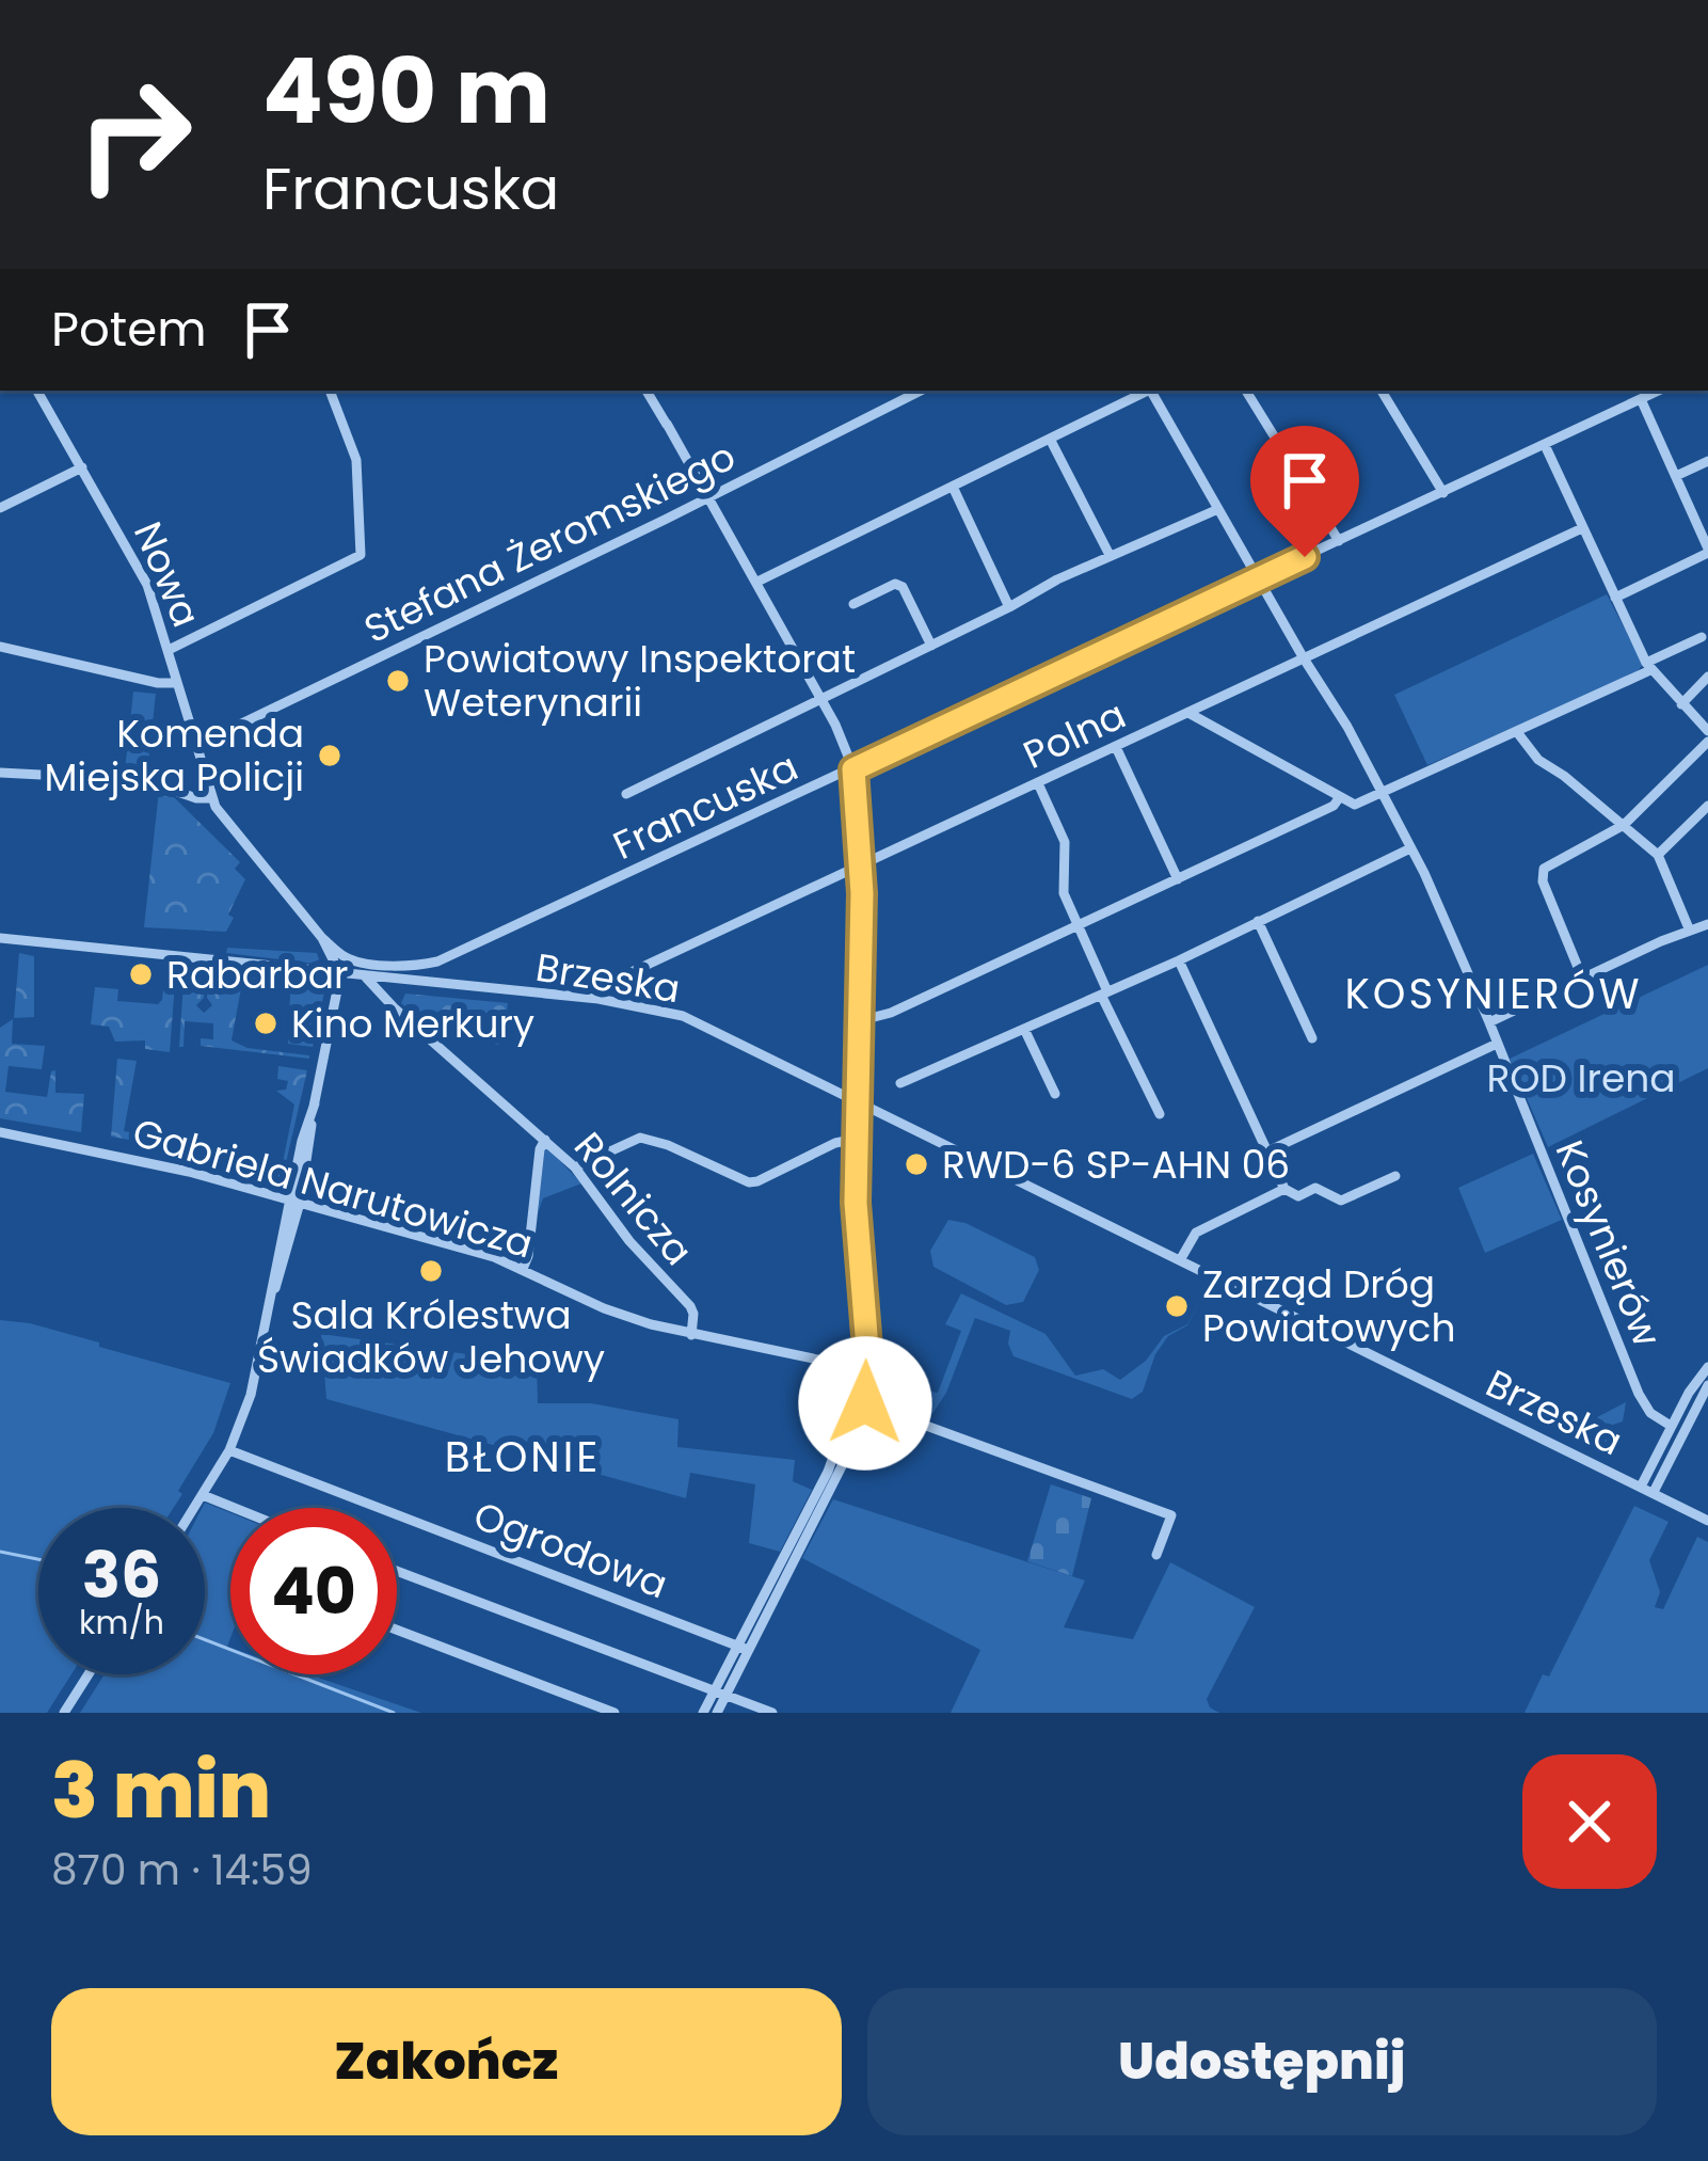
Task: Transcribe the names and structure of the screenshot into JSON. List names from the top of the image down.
{
  "streets": {
    "street": [
      "Stefana Żeromskiego",
      "Nowa",
      "Polna",
      "Francuska",
      "Brzeska",
      "Gabriela Narutowicza",
      "Rolnicza",
      "Kosynierów",
      "Ogrodowa"
    ]
  },
  "crossings": [
    ["Stefana Żeromskiego", "Nowa"],
    ["Nowa", "Francuska"],
    ["Polna", "Brzeska"],
    ["Polna", "Kosynierów"],
    ["Francuska", "Kosynierów"],
    ["Brzeska", "Rolnicza"],
    ["Gabriela Narutowicza", "Rolnicza"]
  ],
  "districts": ["KOSYNIERÓW", "BŁONIE"],
  "parks": ["ROD Irena"],
  "places": [
    "Powiatowy Inspektorat Weterynarii",
    "Komenda Miejska Policji",
    "Rabarbar",
    "Kino Merkury",
    "RWD-6 SP-AHN 06",
    "Sala Królestwa Świadków Jehowy",
    "Zarząd Dróg Powiatowych"
  ],
  "page": {
    "turn": ["490 m", "Francuska"],
    "then": "Potem",
    "speed": "36 km/h",
    "limit": "40",
    "heading": ["3 min", "870 m · 14:59"],
    "buttons": ["Zakończ", "Udostępnij"]
  }
}
